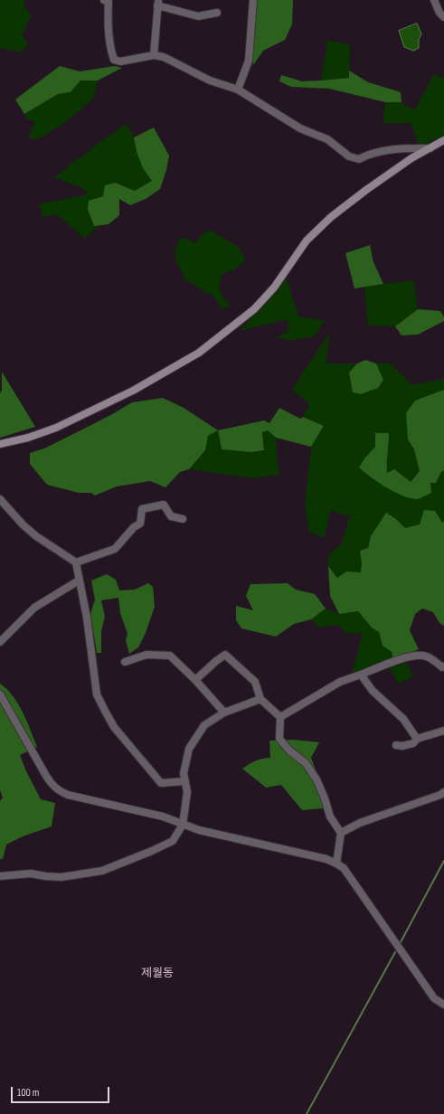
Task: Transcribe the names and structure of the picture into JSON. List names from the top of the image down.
{
  "districts": ["제월동"],
  "scale_bar": "100 m"
}
